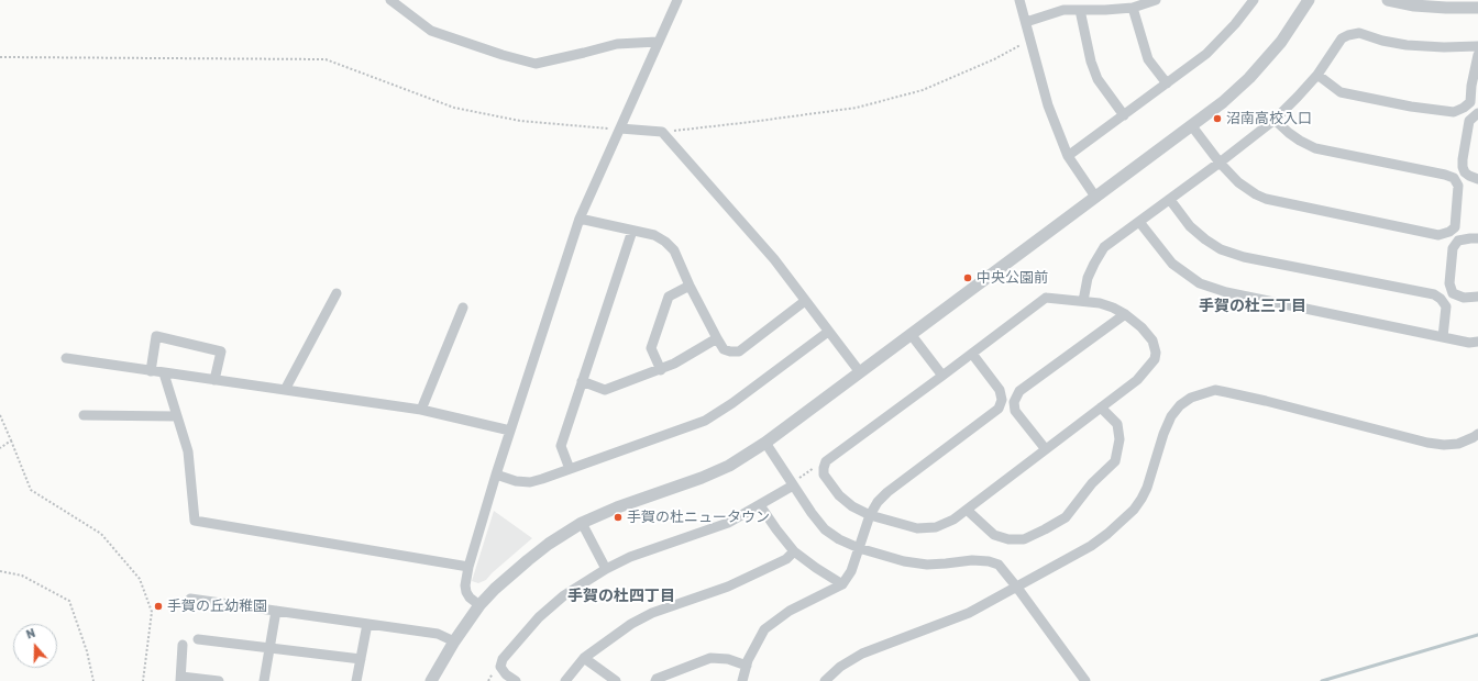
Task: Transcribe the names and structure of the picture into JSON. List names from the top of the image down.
{
  "districts": ["手賀の杜三丁目", "手賀の杜四丁目"],
  "places": [
    "沼南高校入口",
    "中央公園前",
    "手賀の杜ニュータウン",
    "手賀の丘幼稚園"
  ],
  "north": "top"
}
